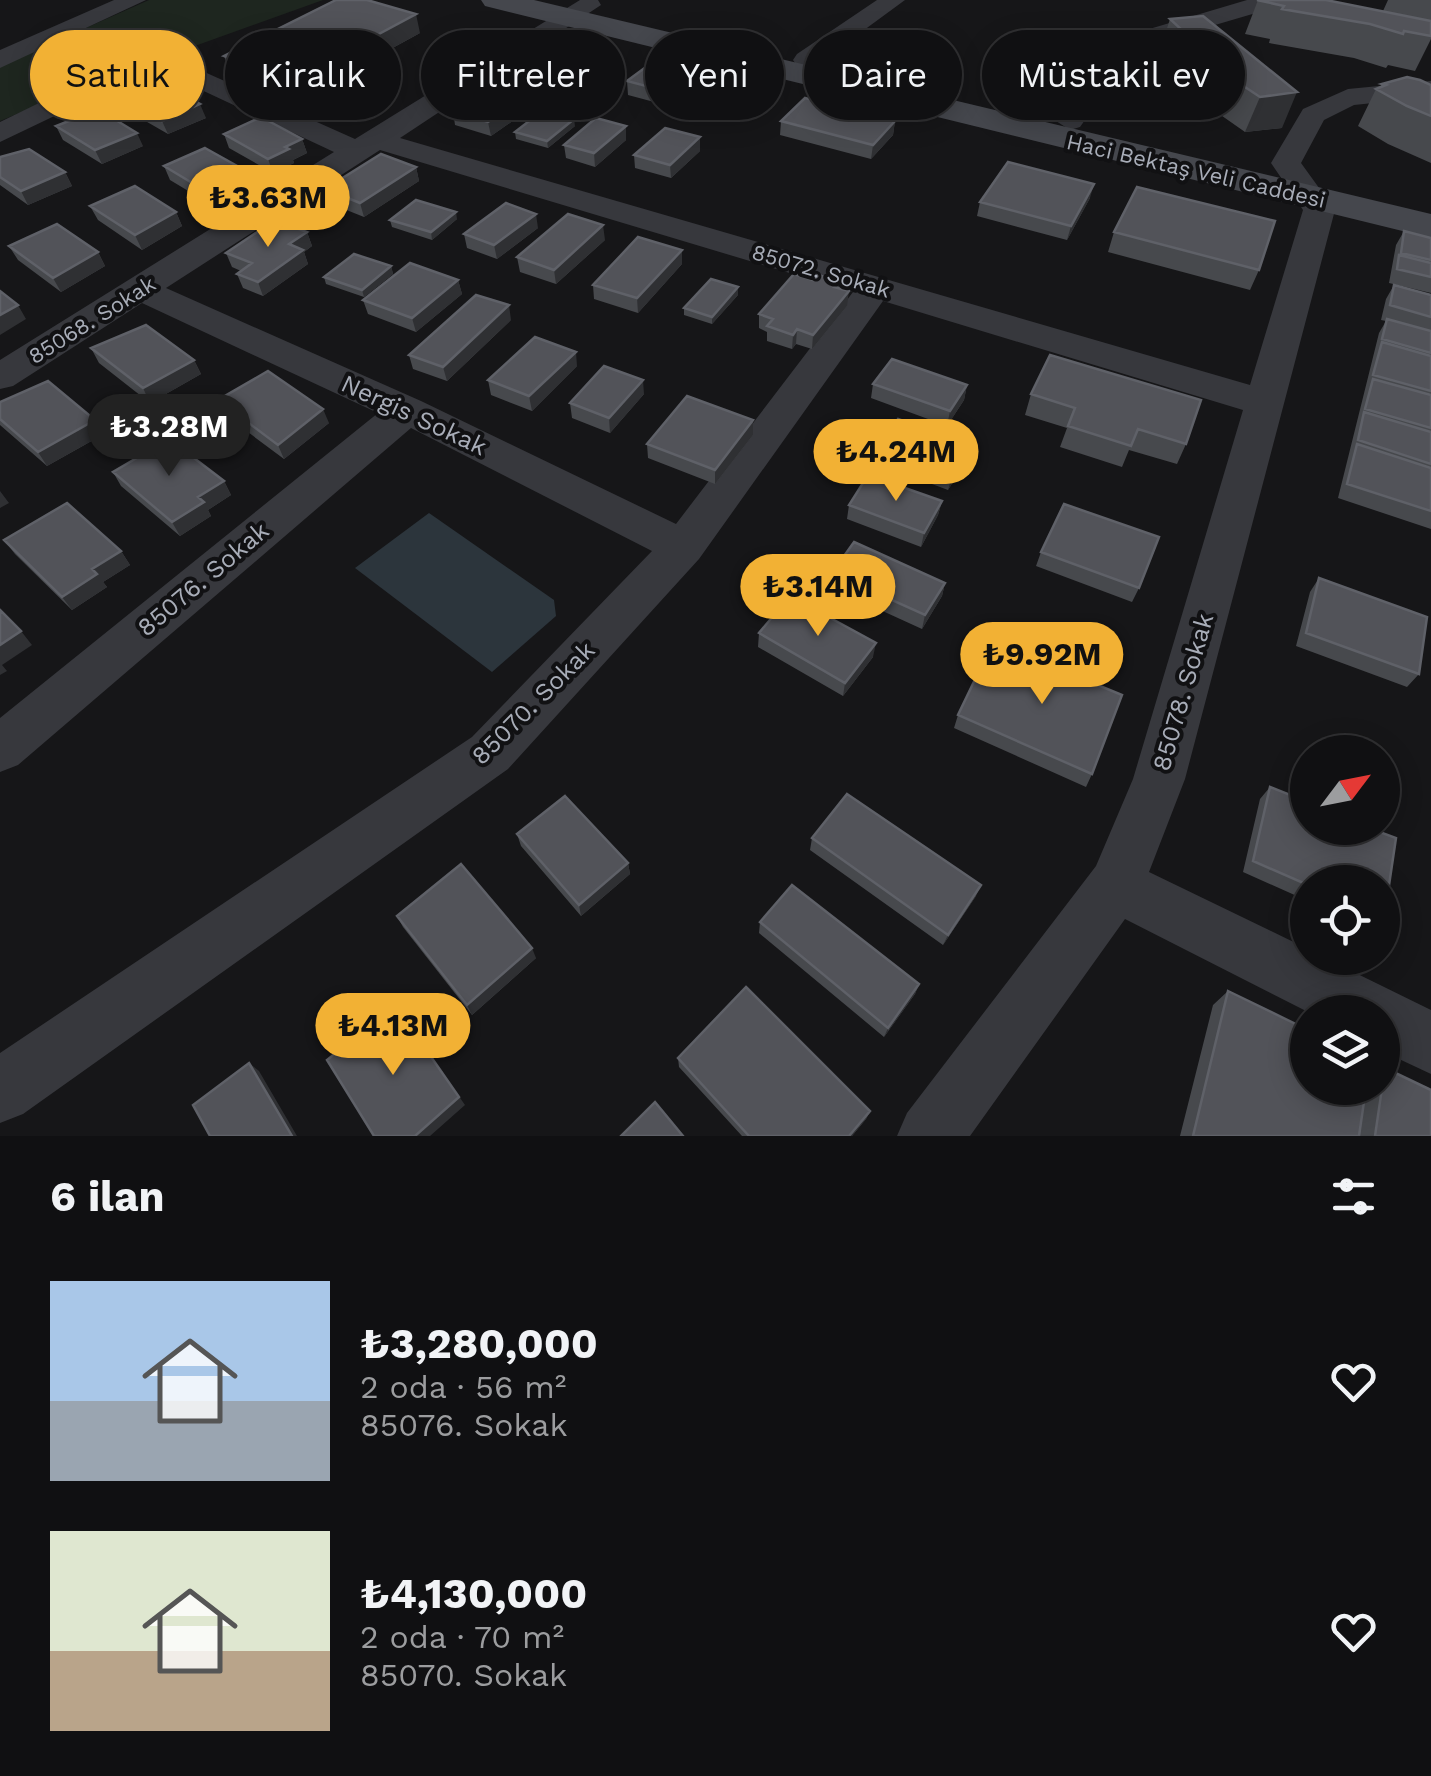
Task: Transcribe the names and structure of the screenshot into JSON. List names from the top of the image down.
{
  "streets": {
    "main road": ["Haci Bektaş Veli Caddesi"],
    "street": [
      "85072. Sokak",
      "85068. Sokak",
      "Nergis Sokak",
      "85076. Sokak",
      "85078. Sokak",
      "85070. Sokak"
    ]
  },
  "crossings": [
    ["Haci Bektaş Veli Caddesi", "85068. Sokak"],
    ["Haci Bektaş Veli Caddesi", "85078. Sokak"],
    ["85072. Sokak", "85068. Sokak"],
    ["85072. Sokak", "85078. Sokak"],
    ["85072. Sokak", "85070. Sokak"],
    ["85068. Sokak", "Nergis Sokak"],
    ["Nergis Sokak", "85076. Sokak"],
    ["Nergis Sokak", "85070. Sokak"]
  ],
  "north": "top right",
  "page": {
    "chip": [
      "Satılık",
      "Kiralık",
      "Filtreler",
      "Yeni",
      "Daire",
      "Müstakil ev"
    ],
    "price": [
      "₺3.63M",
      "₺3.28M",
      "₺4.24M",
      "₺3.14M",
      "₺9.92M",
      "₺4.13M"
    ],
    "heading": "6 ilan",
    "list": [
      {
        "name": "₺3,280,000",
        "note": "2 oda · 56 m² · 85076. Sokak"
      },
      {
        "name": "₺4,130,000",
        "note": "2 oda · 70 m² · 85070. Sokak"
      }
    ]
  }
}
